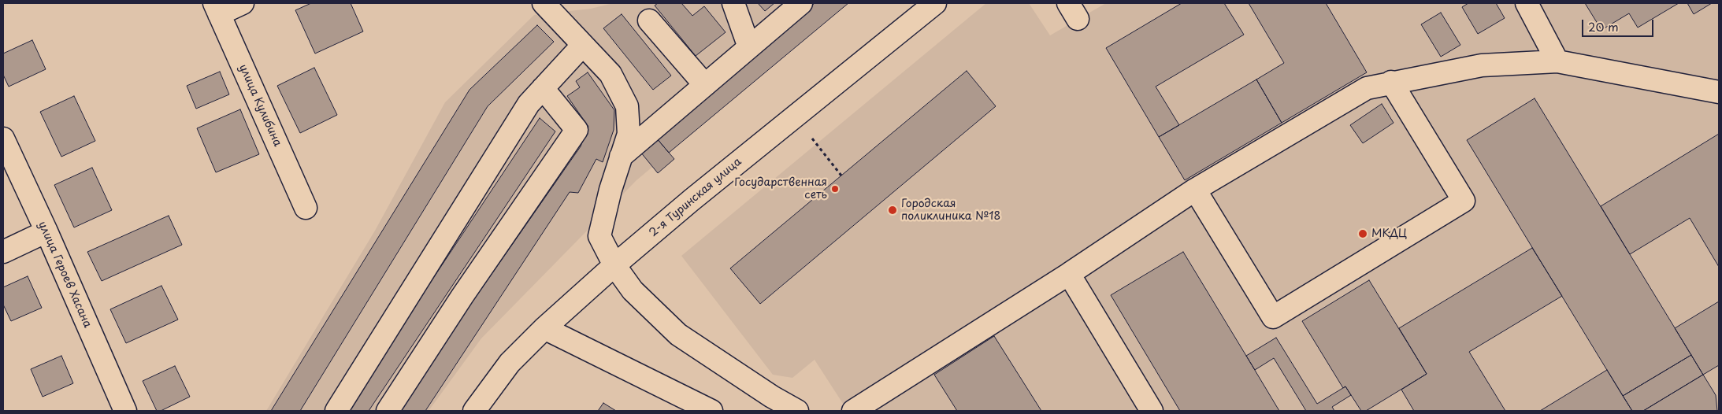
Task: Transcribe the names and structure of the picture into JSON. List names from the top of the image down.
{
  "streets": {
    "street": ["улица Кулибина", "2-я Туринская улица", "улица Героев Хасана"]
  },
  "places": ["Государственная сеть", "Городская поликлиника №18", "МКДЦ"],
  "scale_bar": "20 m"
}
